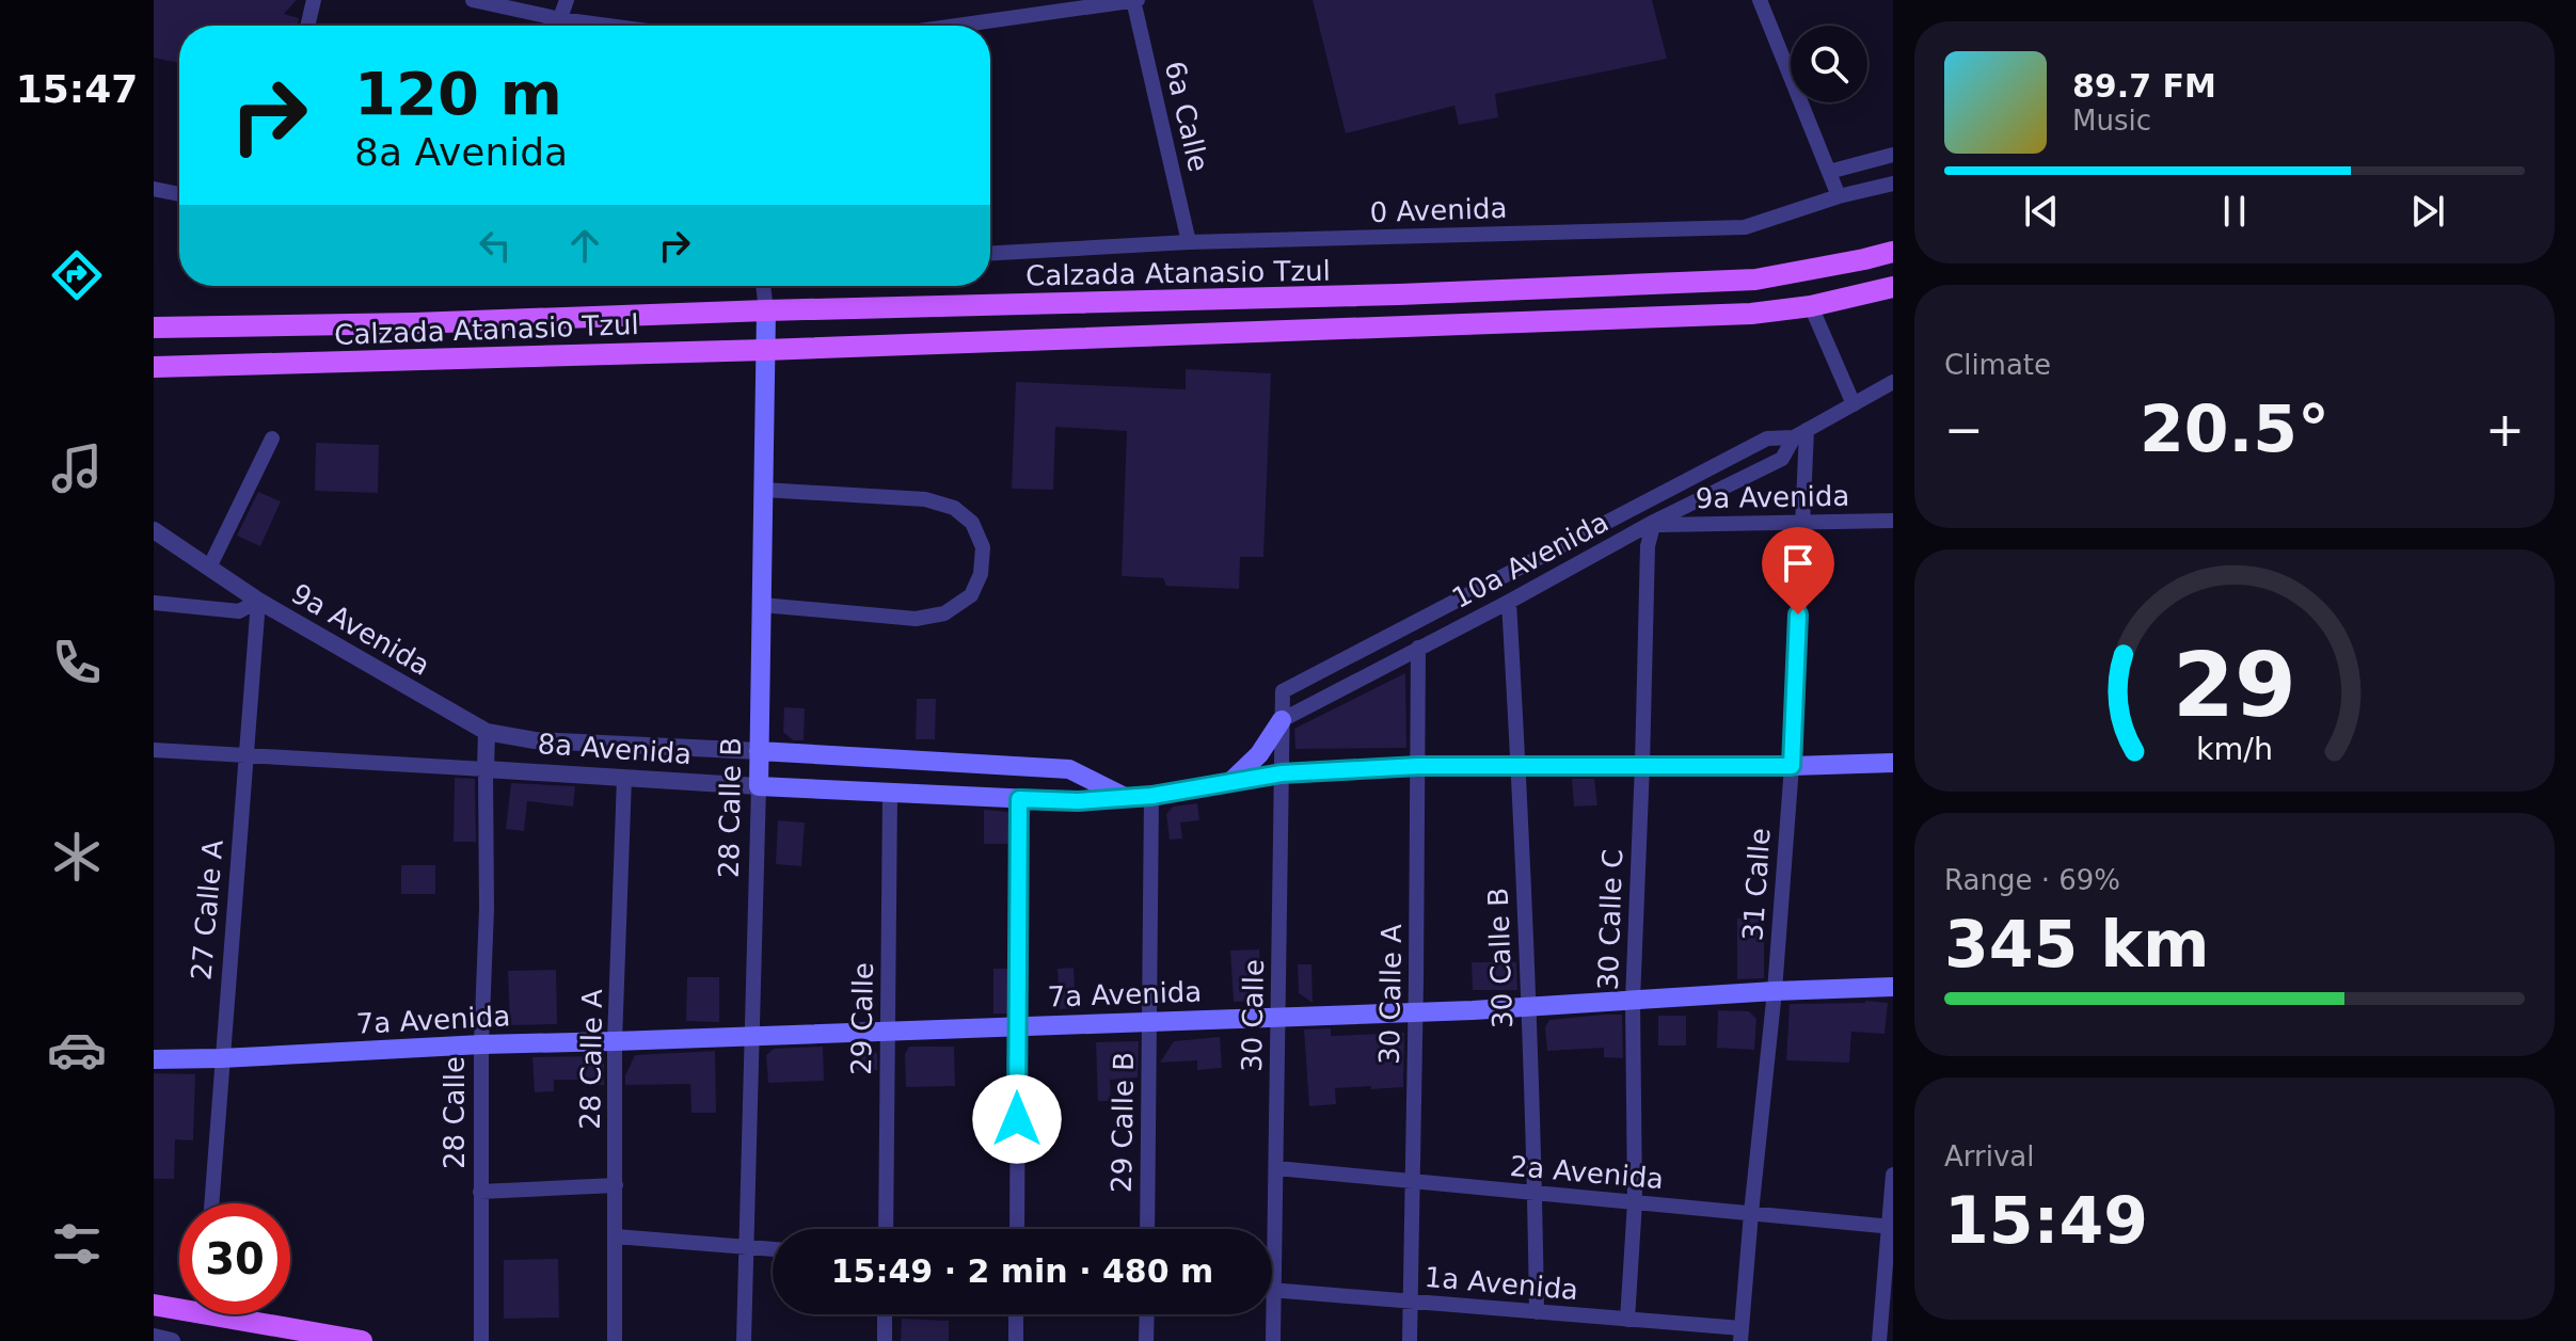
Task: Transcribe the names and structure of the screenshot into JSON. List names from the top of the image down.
{
  "streets": {
    "main road": [
      "Calzada Atanasio Tzul",
      "8a Avenida",
      "28 Calle B",
      "7a Avenida"
    ],
    "street": [
      "6a Calle",
      "0 Avenida",
      "9a Avenida",
      "10a Avenida",
      "31 Calle",
      "27 Calle A",
      "30 Calle C",
      "30 Calle B",
      "30 Calle A",
      "30 Calle",
      "29 Calle",
      "28 Calle A",
      "28 Calle",
      "29 Calle B",
      "2a Avenida",
      "1a Avenida"
    ]
  },
  "crossings": [
    ["6a Calle", "0 Avenida"],
    ["Calzada Atanasio Tzul", "28 Calle B"],
    ["9a Avenida", "10a Avenida"],
    ["9a Avenida", "8a Avenida"],
    ["9a Avenida", "31 Calle"],
    ["9a Avenida", "27 Calle A"],
    ["9a Avenida", "30 Calle C"],
    ["9a Avenida", "28 Calle"],
    ["10a Avenida", "31 Calle"],
    ["10a Avenida", "30 Calle C"],
    ["10a Avenida", "30 Calle B"],
    ["10a Avenida", "30 Calle A"],
    ["10a Avenida", "30 Calle"],
    ["8a Avenida", "28 Calle B"],
    ["8a Avenida", "31 Calle"],
    ["8a Avenida", "27 Calle A"],
    ["8a Avenida", "30 Calle C"],
    ["8a Avenida", "30 Calle B"],
    ["8a Avenida", "30 Calle A"],
    ["8a Avenida", "30 Calle"],
    ["8a Avenida", "29 Calle"],
    ["8a Avenida", "28 Calle A"],
    ["8a Avenida", "28 Calle"],
    ["8a Avenida", "29 Calle B"],
    ["28 Calle B", "7a Avenida"],
    ["31 Calle", "7a Avenida"],
    ["31 Calle", "2a Avenida"],
    ["31 Calle", "1a Avenida"],
    ["27 Calle A", "7a Avenida"],
    ["30 Calle C", "7a Avenida"],
    ["30 Calle C", "2a Avenida"],
    ["30 Calle C", "1a Avenida"],
    ["30 Calle B", "7a Avenida"],
    ["30 Calle B", "2a Avenida"],
    ["30 Calle B", "1a Avenida"],
    ["7a Avenida", "30 Calle A"],
    ["7a Avenida", "30 Calle"],
    ["7a Avenida", "29 Calle"],
    ["7a Avenida", "28 Calle A"],
    ["7a Avenida", "28 Calle"],
    ["7a Avenida", "29 Calle B"],
    ["30 Calle A", "2a Avenida"],
    ["30 Calle A", "1a Avenida"],
    ["30 Calle", "2a Avenida"],
    ["30 Calle", "1a Avenida"]
  ],
  "page": {
    "tabs": "15:47",
    "turn": ["120 m", "8a Avenida"],
    "song": ["89.7 FM", "Music"],
    "tile": [
      "Climate",
      ["Range · 69%", "345 km"],
      ["Arrival", "15:49"]
    ],
    "heat": ["−", "20.5°", "+"],
    "limit": "30",
    "trip": "15:49 · 2 min · 480 m",
    "gauge": ["29", "km/h"]
  }
}
